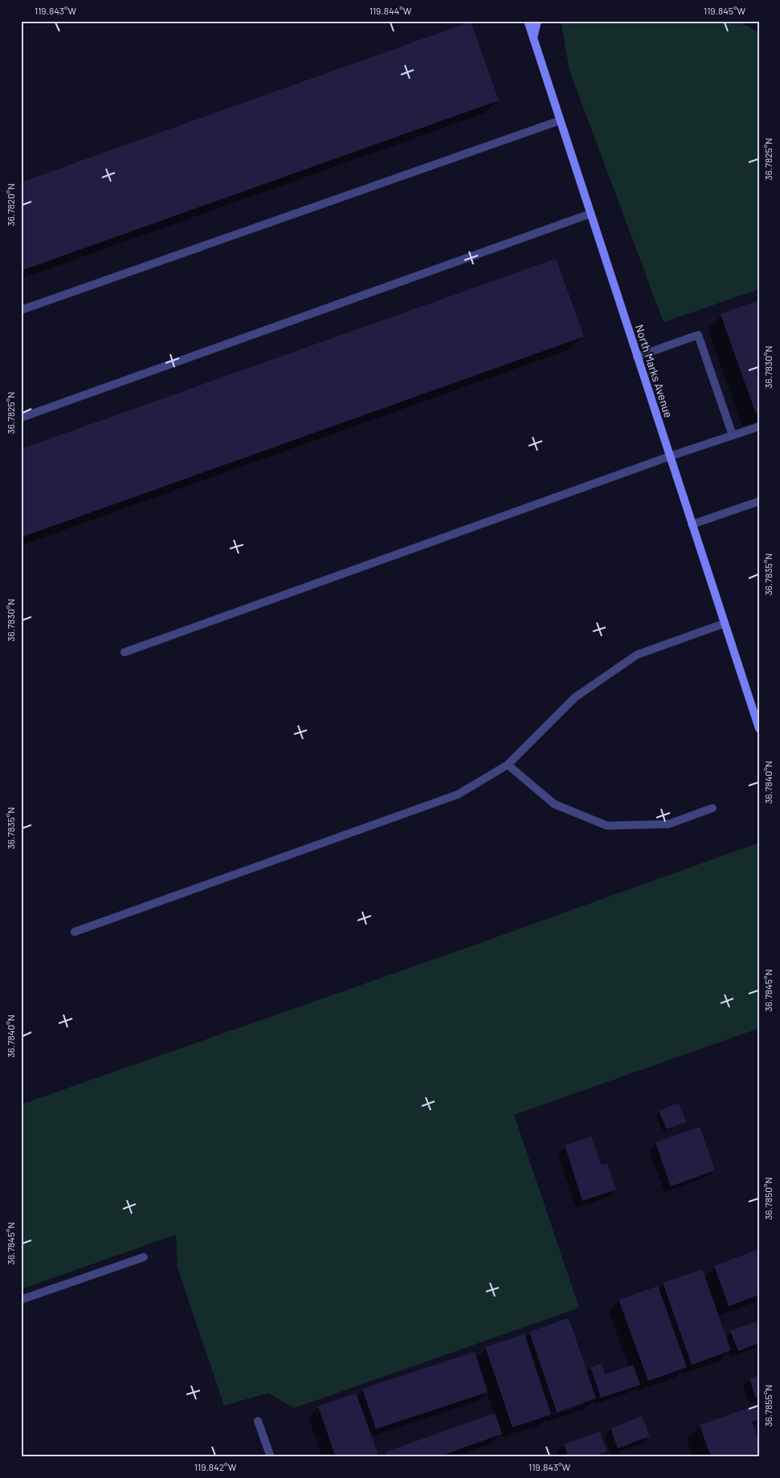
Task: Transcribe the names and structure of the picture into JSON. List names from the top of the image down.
{
  "streets": {
    "main road": ["North Marks Avenue"]
  },
  "coordinates": [
    "119.843°W",
    "119.844°W",
    "119.845°W",
    "36.7825°N",
    "36.7820°N",
    "36.7830°N",
    "36.7835°N",
    "36.7840°N",
    "36.7845°N",
    "36.7850°N",
    "36.7855°N",
    "119.842°W"
  ]
}
